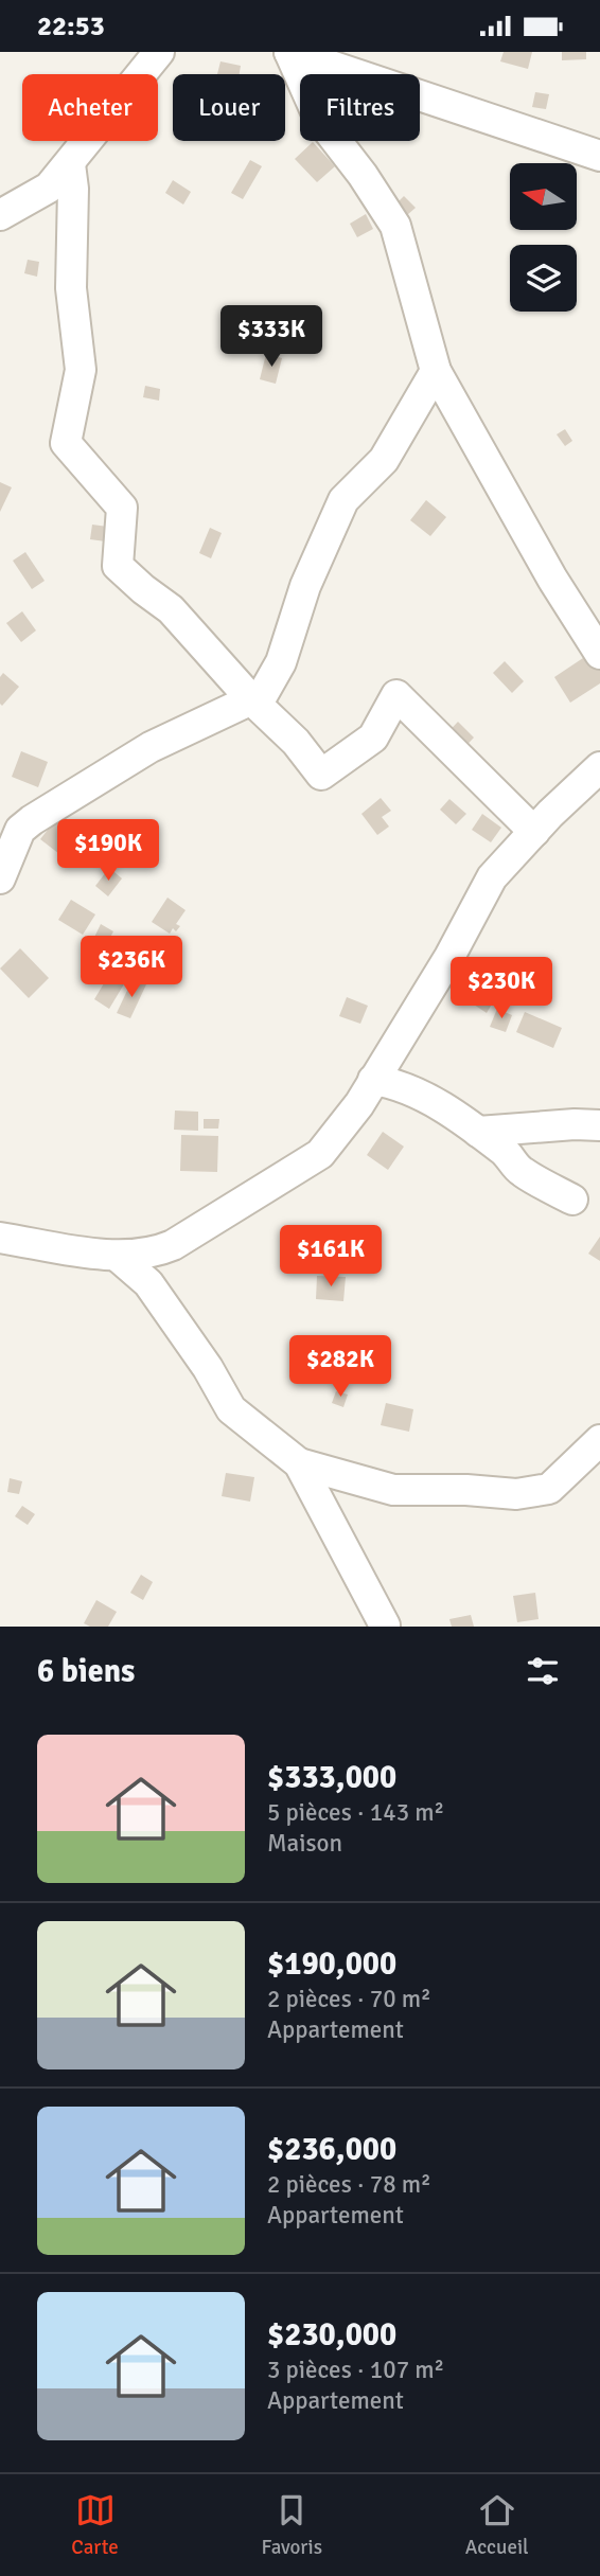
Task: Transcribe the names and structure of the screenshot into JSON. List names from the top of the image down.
{
  "north": "left",
  "page": {
    "status": "22:53",
    "chip": ["Acheter", "Louer", "Filtres"],
    "price": [
      "$333K",
      "$190K",
      "$236K",
      "$230K",
      "$161K",
      "$282K"
    ],
    "heading": "6 biens",
    "list": [
      {
        "name": "$333,000",
        "note": "5 pièces · 143 m² · Maison"
      },
      {
        "name": "$190,000",
        "note": "2 pièces · 70 m² · Appartement"
      },
      {
        "name": "$236,000",
        "note": "2 pièces · 78 m² · Appartement"
      },
      {
        "name": "$230,000",
        "note": "3 pièces · 107 m² · Appartement"
      }
    ],
    "tabs": ["Carte", "Favoris", "Accueil"]
  }
}
